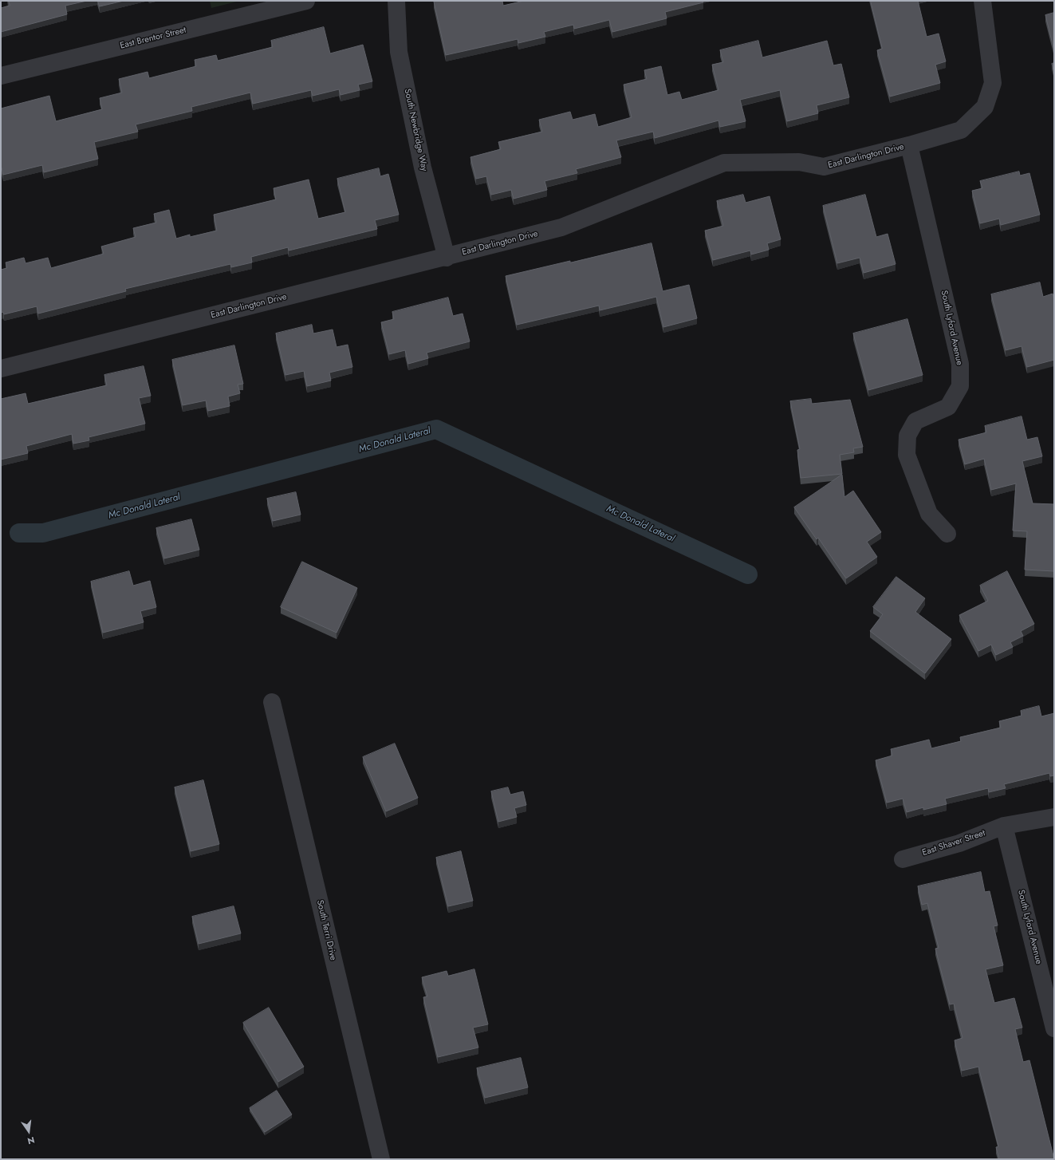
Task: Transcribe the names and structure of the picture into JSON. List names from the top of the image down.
{
  "streets": {
    "street": [
      "East Brentor Street",
      "South Newbridge Way",
      "East Darlington Drive",
      "South Lyford Avenue",
      "East Shaver Street",
      "South Terri Drive"
    ]
  },
  "crossings": [
    ["South Newbridge Way", "East Darlington Drive"],
    ["East Darlington Drive", "South Lyford Avenue"],
    ["South Lyford Avenue", "East Shaver Street"]
  ],
  "water": ["Mc Donald Lateral"],
  "north": "bottom"
}
